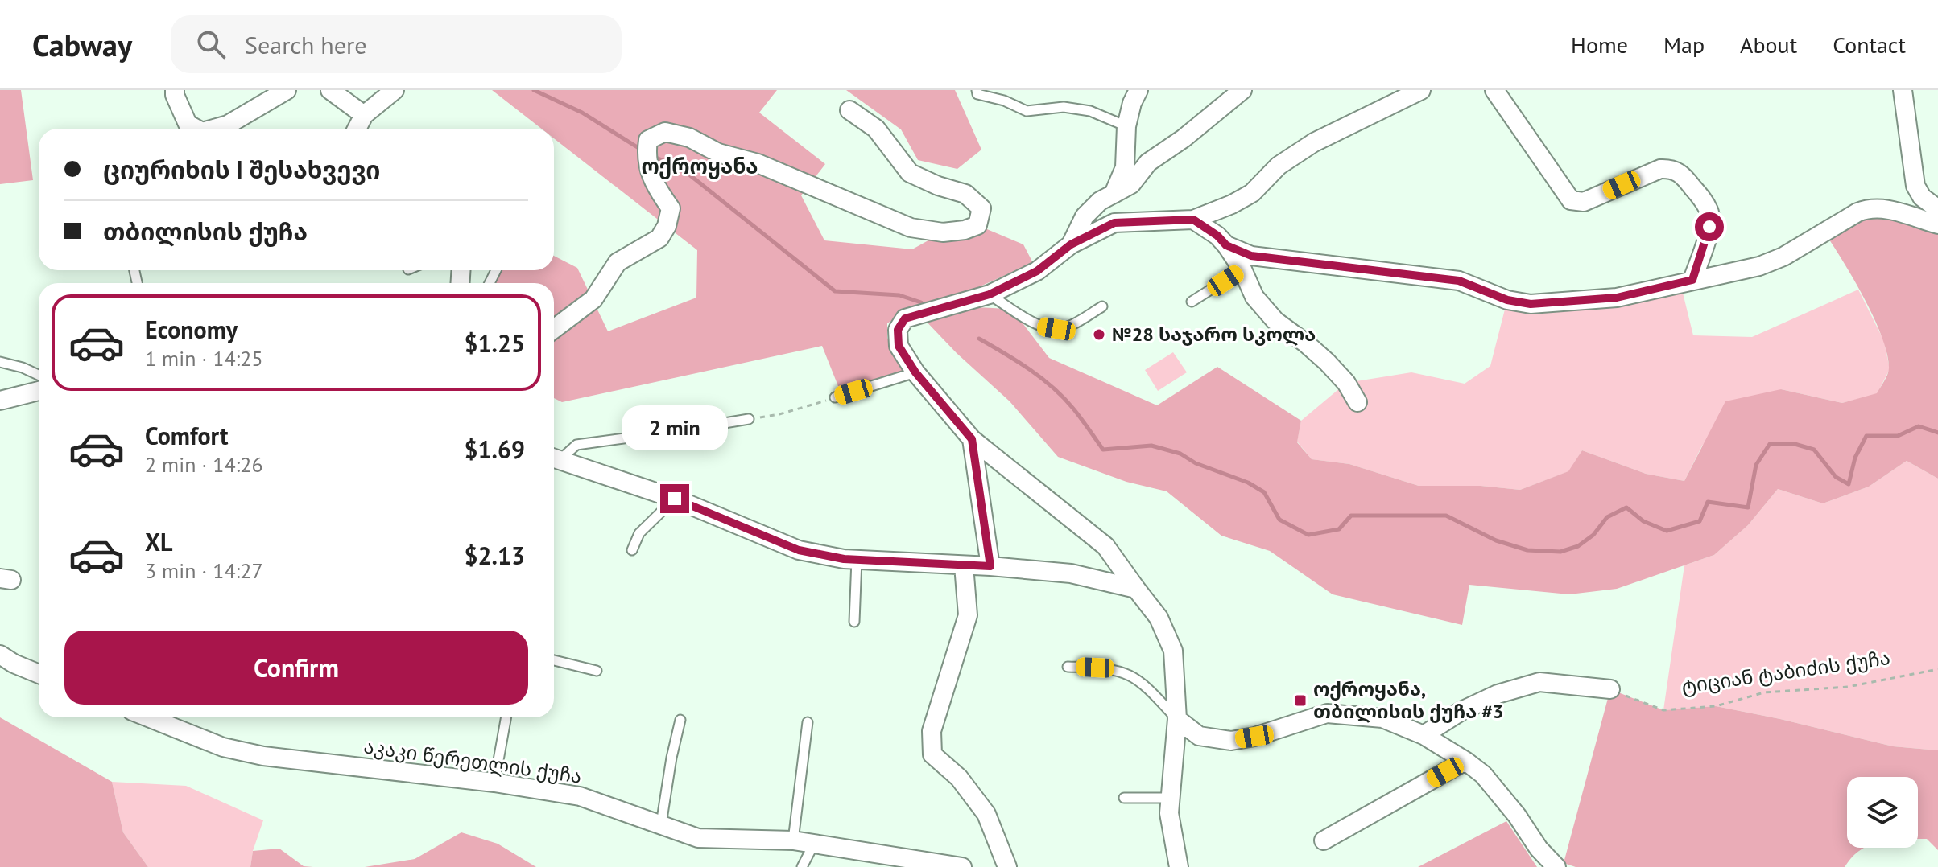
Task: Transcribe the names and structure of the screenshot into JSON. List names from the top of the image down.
{
  "streets": {
    "street": ["აკაკი წერეთლის ქუჩა"],
    "path": ["ტიციან ტაბიძის ქუჩა"]
  },
  "districts": ["ოქროყანა"],
  "places": {
    "other": ["№28 საჯარო სკოლა"],
    "transit": ["ოქროყანა, თბილისის ქუჩა #3"]
  },
  "page": {
    "header": "Cabway",
    "search": "Search here",
    "nav": [
      "Home",
      "Map",
      "About",
      "Contact"
    ],
    "banner": ["ციურიხის I შესახვევი", "თბილისის ქუჩა"],
    "list": [
      {
        "name": "Economy",
        "note": "1 min · 14:25",
        "value": "$1.25"
      },
      {
        "name": "Comfort",
        "note": "2 min · 14:26",
        "value": "$1.69"
      },
      {
        "name": "XL",
        "note": "3 min · 14:27",
        "value": "$2.13"
      }
    ],
    "bubble": "2 min",
    "buttons": "Confirm"
  }
}
